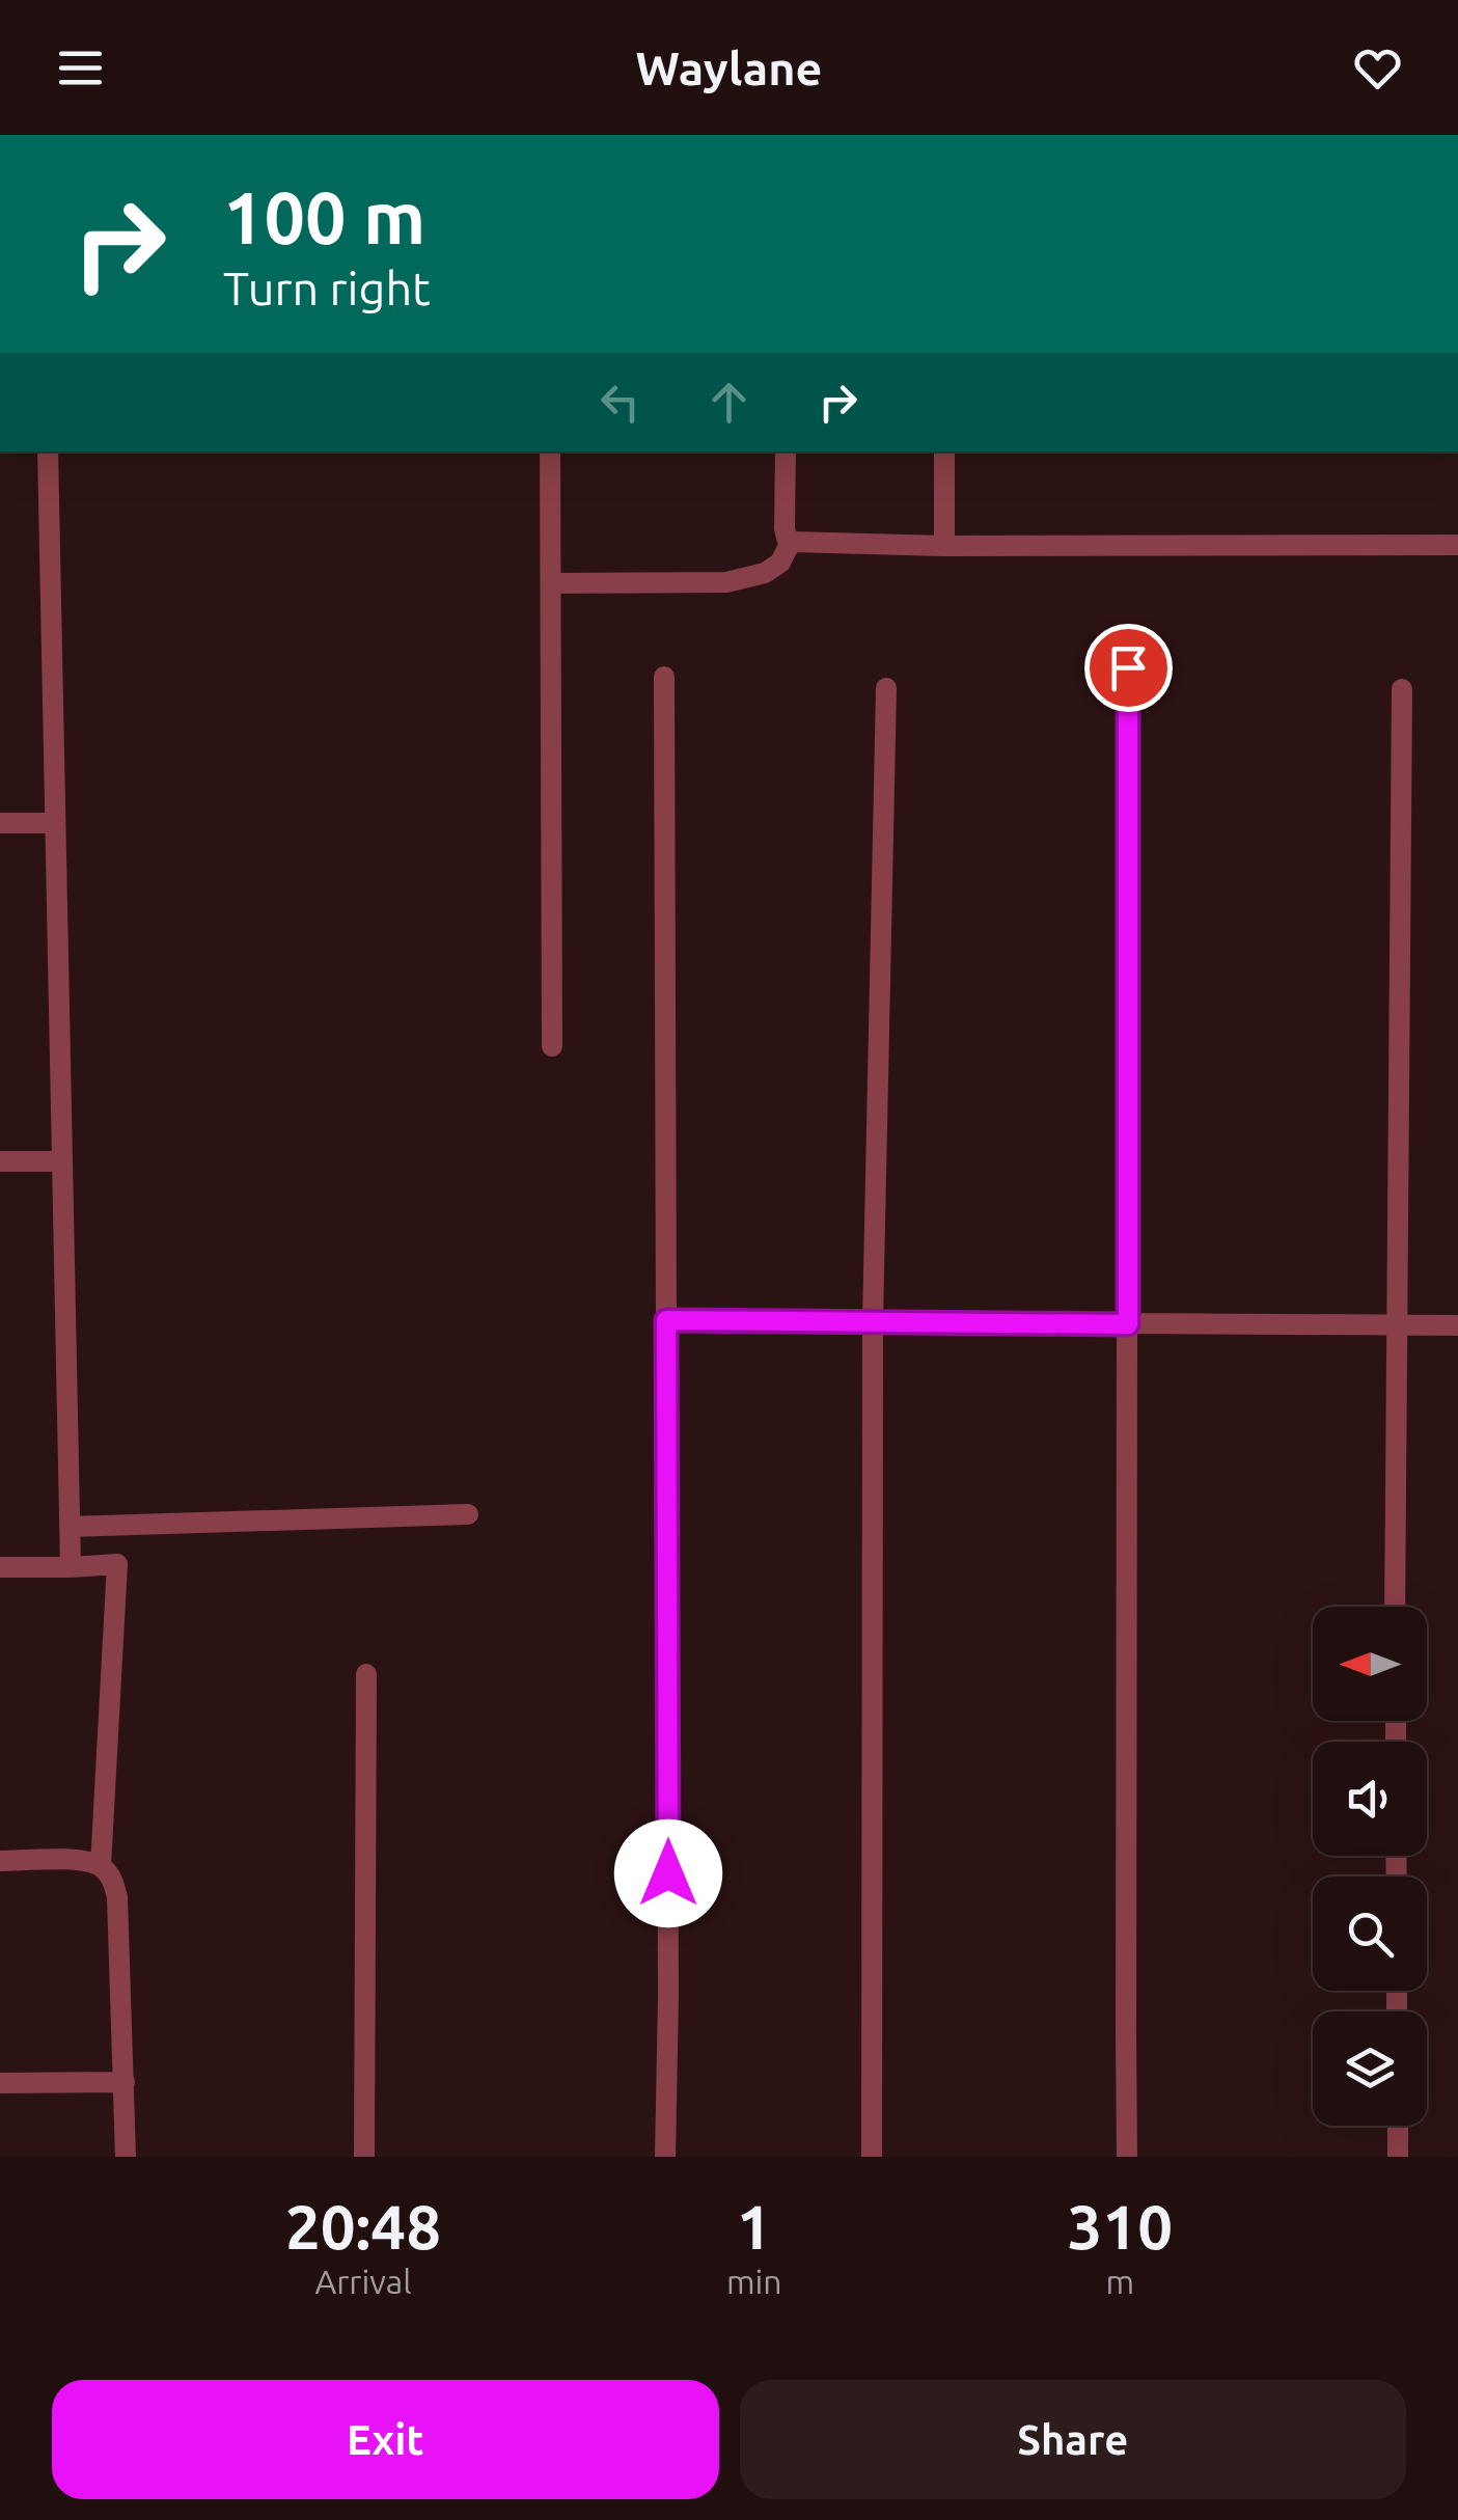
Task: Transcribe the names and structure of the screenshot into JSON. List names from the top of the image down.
{
  "north": "left",
  "page": {
    "header": "Waylane",
    "turn": ["100 m", "Turn right"],
    "eta": [
      "20:48",
      "Arrival",
      "1",
      "min",
      "310",
      "m"
    ],
    "buttons": ["Exit", "Share"]
  }
}
